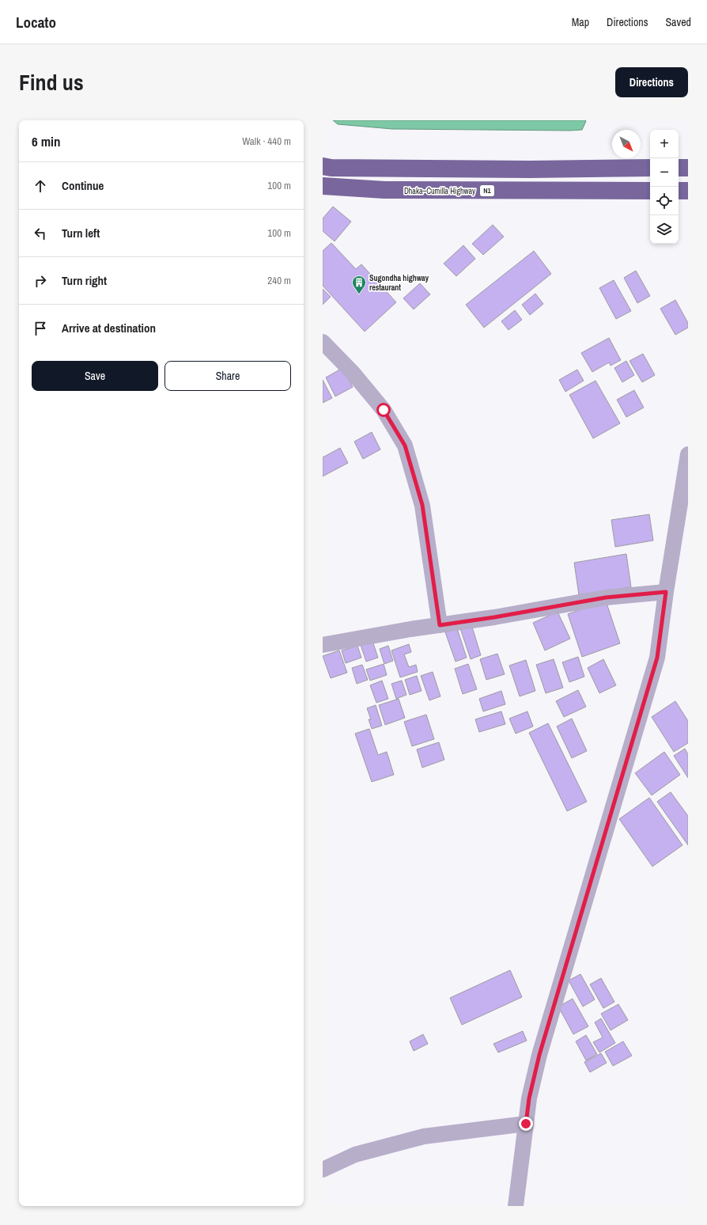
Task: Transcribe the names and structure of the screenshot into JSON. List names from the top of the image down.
{
  "streets": {
    "highway": ["Dhaka–Cumilla Highway", "N1"]
  },
  "places": {
    "building": ["Sugondha highway restaurant"]
  },
  "north": "bottom right",
  "page": {
    "header": "Locato",
    "nav": ["Map", "Directions", "Saved"],
    "title": "Find us",
    "buttons": [
      "Directions",
      ["Save", "Share"]
    ],
    "heading": ["6 min", "Walk · 440 m"],
    "map_buttons": ["+", "−"],
    "list": [
      ["Continue", "100 m"],
      ["Turn left", "100 m"],
      ["Turn right", "240 m"],
      "Arrive at destination"
    ]
  }
}
